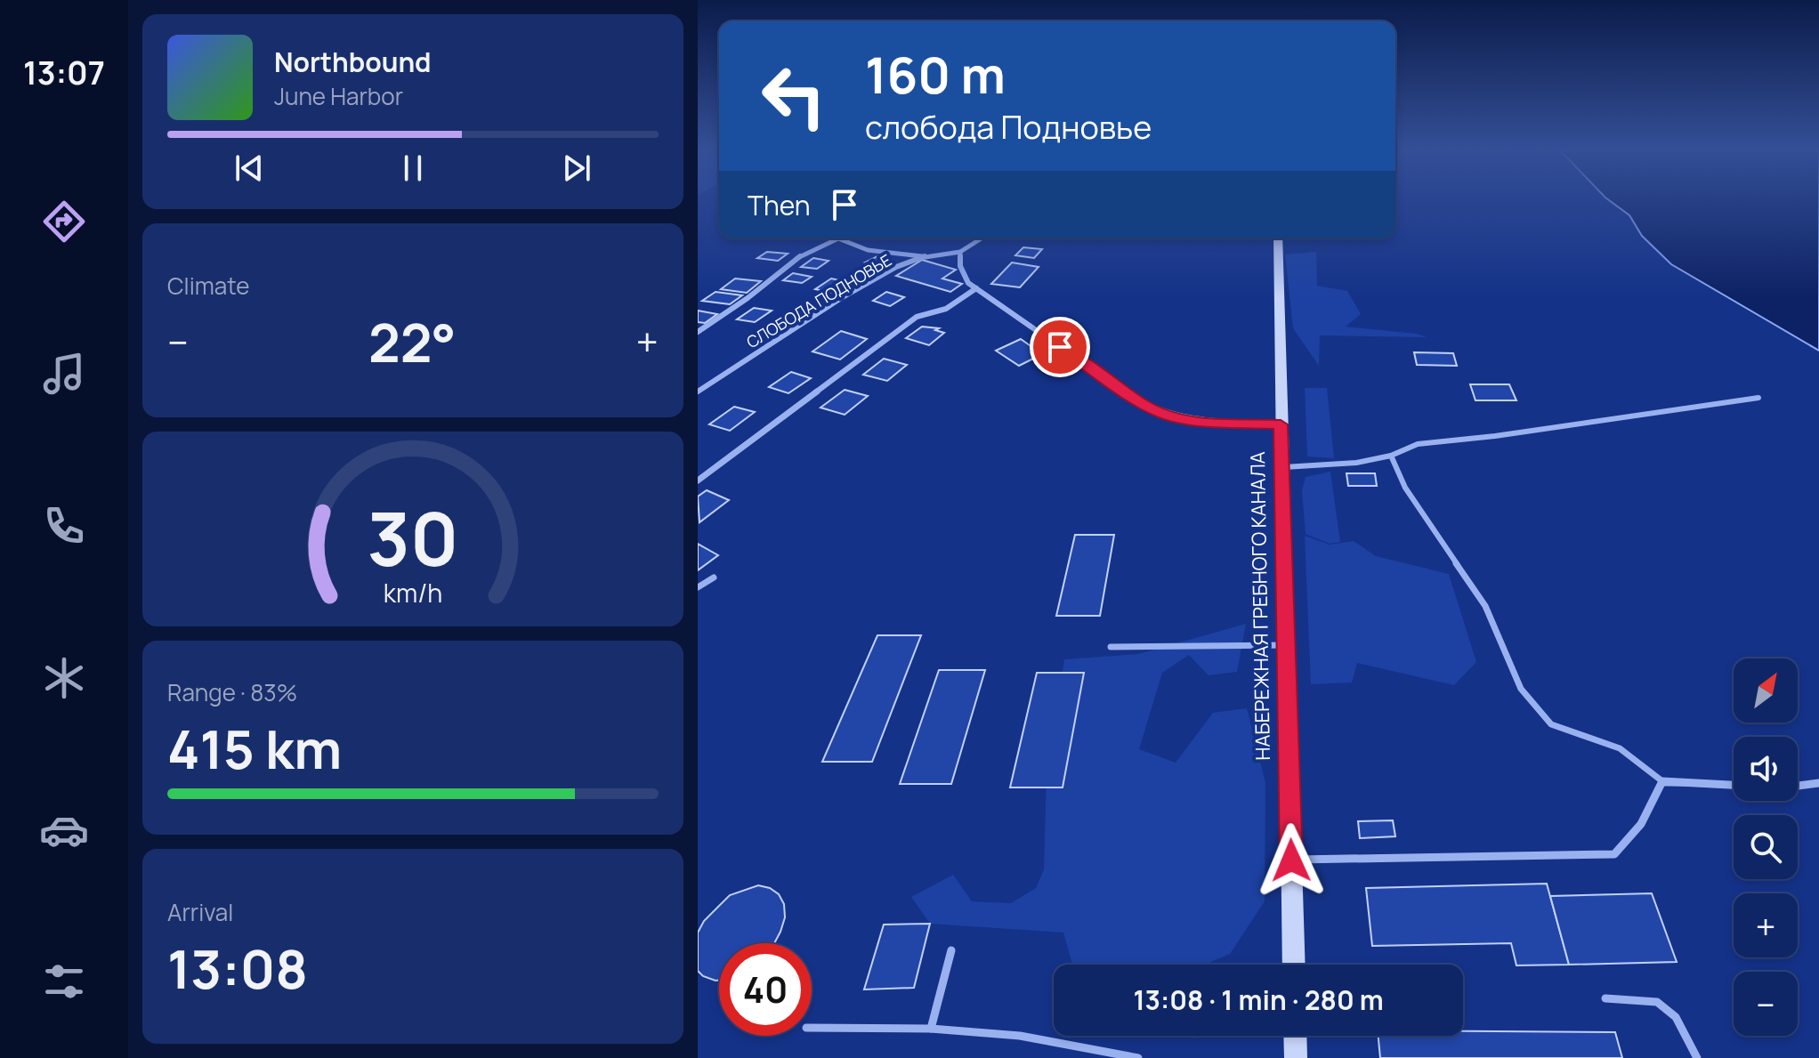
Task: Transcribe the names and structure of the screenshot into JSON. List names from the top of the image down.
{
  "streets": {
    "street": ["СЛОБОДА ПОДНОВЬЕ", "НАБЕРЕЖНАЯ ГРЕБНОГО КАНАЛА"]
  },
  "north": "top right",
  "page": {
    "tabs": "13:07",
    "turn": ["160 m", "слобода Подновье"],
    "song": ["Northbound", "June Harbor"],
    "then": "Then",
    "tile": [
      "Climate",
      ["Range · 83%", "415 km"],
      ["Arrival", "13:08"]
    ],
    "heat": ["−", "22°", "+"],
    "map_buttons": ["+", "−"],
    "limit": "40",
    "trip": "13:08 · 1 min · 280 m",
    "gauge": ["30", "km/h"]
  }
}
